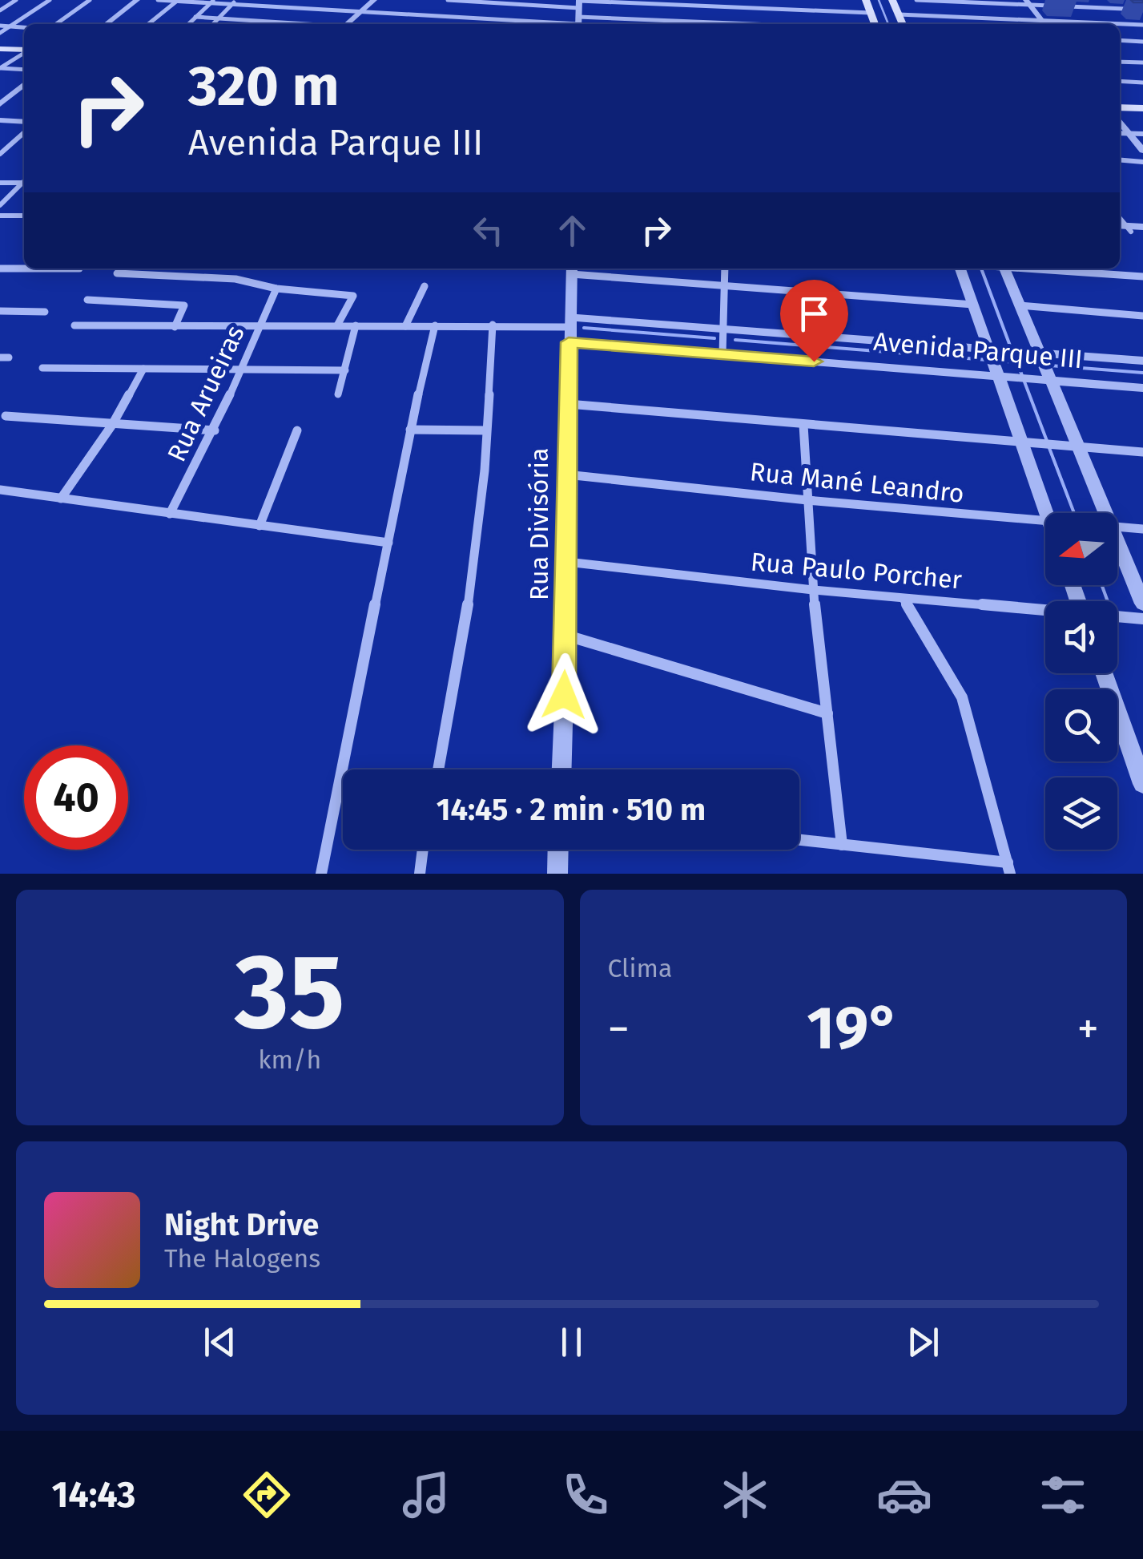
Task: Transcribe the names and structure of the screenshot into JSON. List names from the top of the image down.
{
  "streets": {
    "street": [
      "Avenida Parque III",
      "Rua Arueiras",
      "Rua Mané Leandro",
      "Rua Divisória",
      "Rua Paulo Porcher"
    ]
  },
  "crossings": [
    ["Avenida Parque III", "Rua Divisória"],
    ["Rua Mané Leandro", "Rua Divisória"],
    ["Rua Divisória", "Rua Paulo Porcher"]
  ],
  "north": "left",
  "page": {
    "turn": ["320 m", "Avenida Parque III"],
    "limit": "40",
    "trip": "14:45 · 2 min · 510 m",
    "tile": [
      ["35", "km/h"],
      "Clima"
    ],
    "heat": ["−", "19°", "+"],
    "song": ["Night Drive", "The Halogens"],
    "tabs": "14:43"
  }
}
